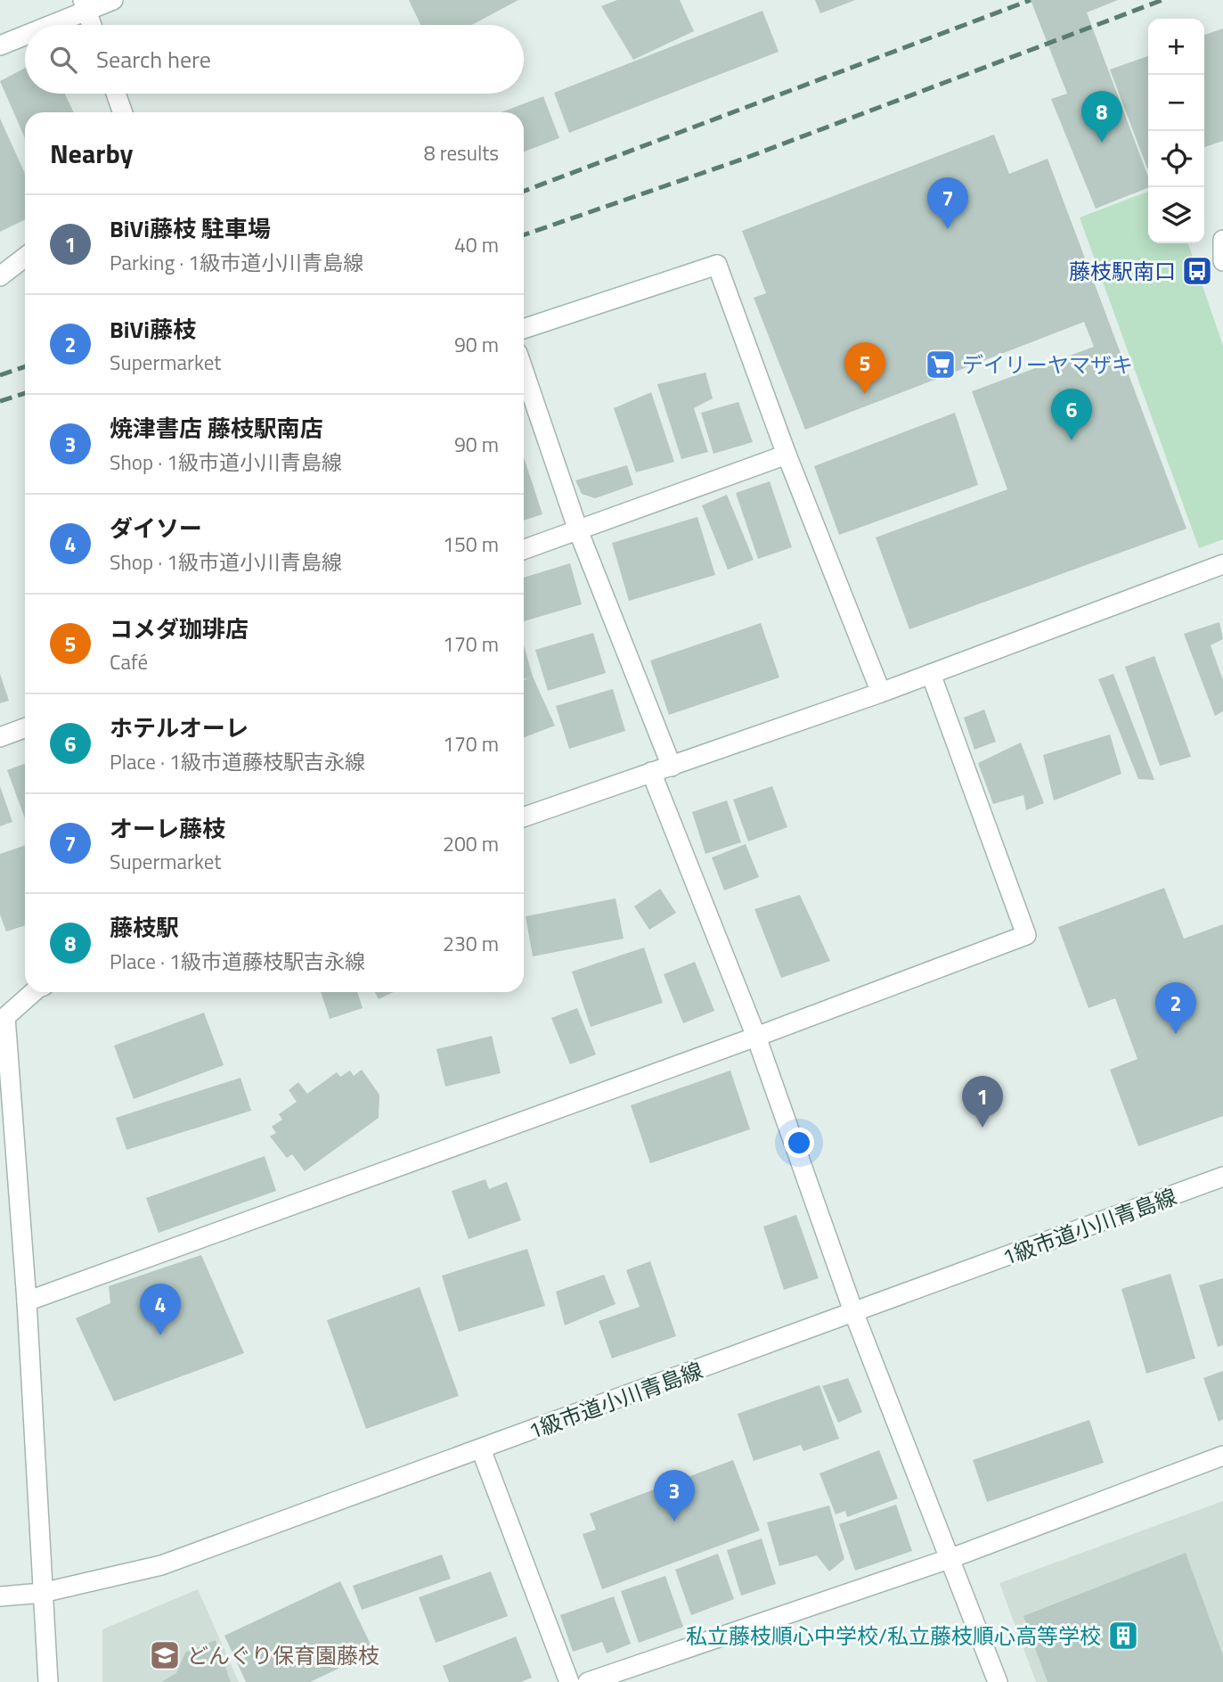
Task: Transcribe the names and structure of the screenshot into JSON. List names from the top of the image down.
{
  "streets": {
    "street": ["1級市道小川青島線"]
  },
  "places": {
    "bus stop": ["藤枝駅南口"],
    "supermarket": ["デイリーヤマザキ"],
    "building": ["私立藤枝順心中学校/私立藤枝順心高等学校"],
    "school or university": ["どんぐり保育園藤枝"]
  },
  "page": {
    "map_buttons": ["+", "−"],
    "search": "Search here",
    "pins": [
      "8",
      "7",
      "5",
      "6",
      "2",
      "1",
      "4",
      "3"
    ],
    "heading": ["Nearby", "8 results"],
    "list": [
      {
        "mark": "1",
        "name": "BiVi藤枝 駐車場",
        "note": "Parking · 1級市道小川青島線",
        "value": "40 m"
      },
      {
        "mark": "2",
        "name": "BiVi藤枝",
        "note": "Supermarket",
        "value": "90 m"
      },
      {
        "mark": "3",
        "name": "焼津書店 藤枝駅南店",
        "note": "Shop · 1級市道小川青島線",
        "value": "90 m"
      },
      {
        "mark": "4",
        "name": "ダイソー",
        "note": "Shop · 1級市道小川青島線",
        "value": "150 m"
      },
      {
        "mark": "5",
        "name": "コメダ珈琲店",
        "note": "Café",
        "value": "170 m"
      },
      {
        "mark": "6",
        "name": "ホテルオーレ",
        "note": "Place · 1級市道藤枝駅吉永線",
        "value": "170 m"
      },
      {
        "mark": "7",
        "name": "オーレ藤枝",
        "note": "Supermarket",
        "value": "200 m"
      },
      {
        "mark": "8",
        "name": "藤枝駅",
        "note": "Place · 1級市道藤枝駅吉永線",
        "value": "230 m"
      }
    ]
  }
}
